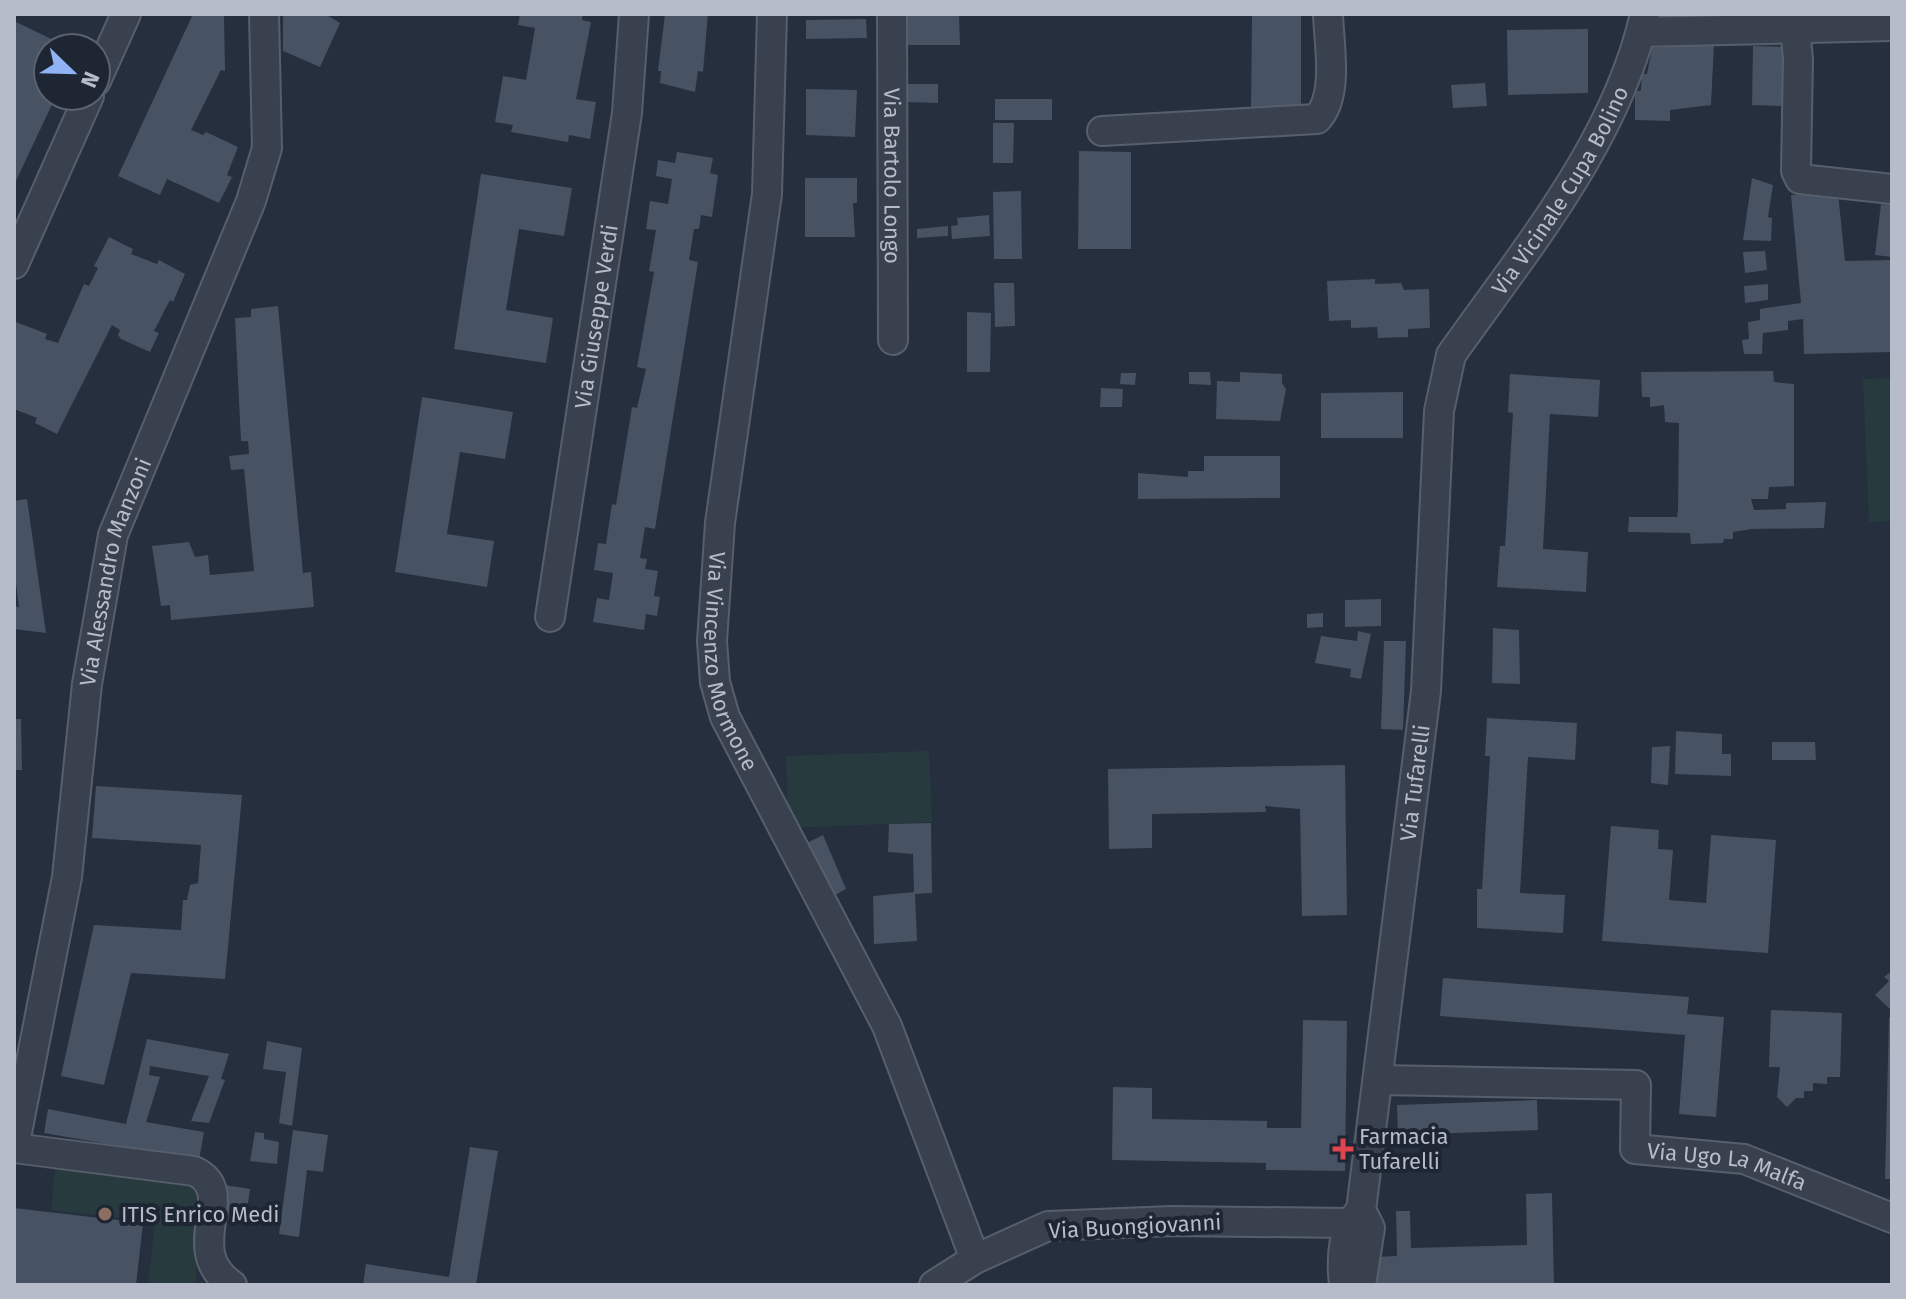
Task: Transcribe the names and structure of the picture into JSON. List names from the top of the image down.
{
  "streets": {
    "street": [
      "Via Bartolo Longo",
      "Via Vicinale Cupa Bolino",
      "Via Giuseppe Verdi",
      "Via Alessandro Manzoni",
      "Via Vincenzo Mormone",
      "Via Tufarelli",
      "Via Ugo La Malfa",
      "Via Buongiovanni"
    ]
  },
  "crossings": [
    ["Via Vicinale Cupa Bolino", "Via Tufarelli"],
    ["Via Vincenzo Mormone", "Via Buongiovanni"],
    ["Via Tufarelli", "Via Ugo La Malfa"],
    ["Via Tufarelli", "Via Buongiovanni"]
  ],
  "places": {
    "health": ["Farmacia Tufarelli"],
    "other": ["ITIS Enrico Medi"]
  },
  "north": "bottom right"
}
